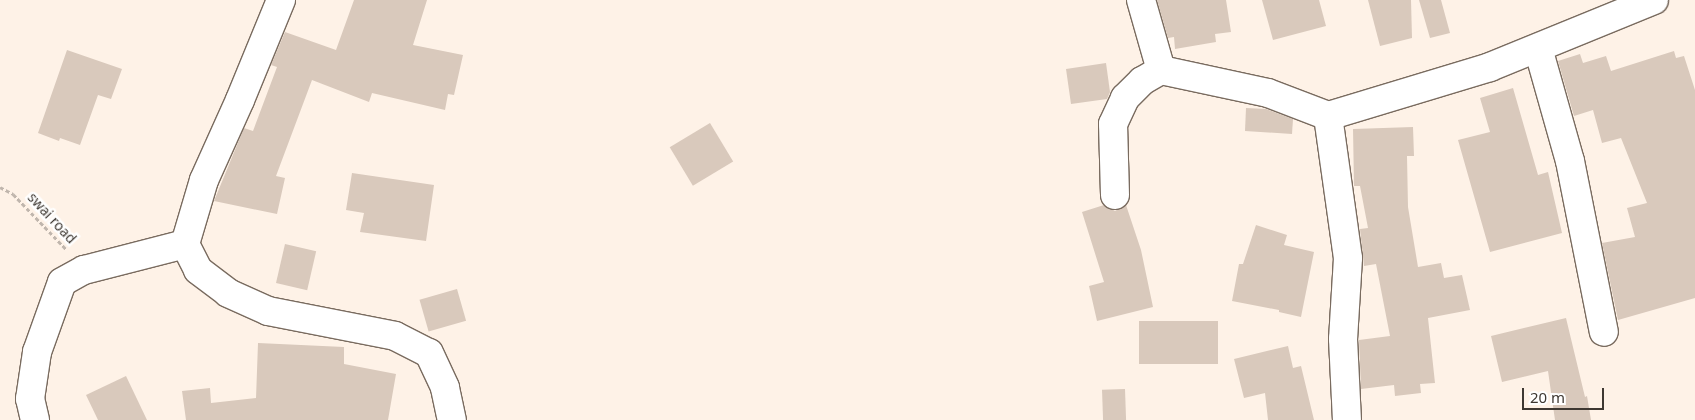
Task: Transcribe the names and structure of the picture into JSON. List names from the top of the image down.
{
  "streets": {
    "path": ["swai road"]
  },
  "scale_bar": "20 m"
}
